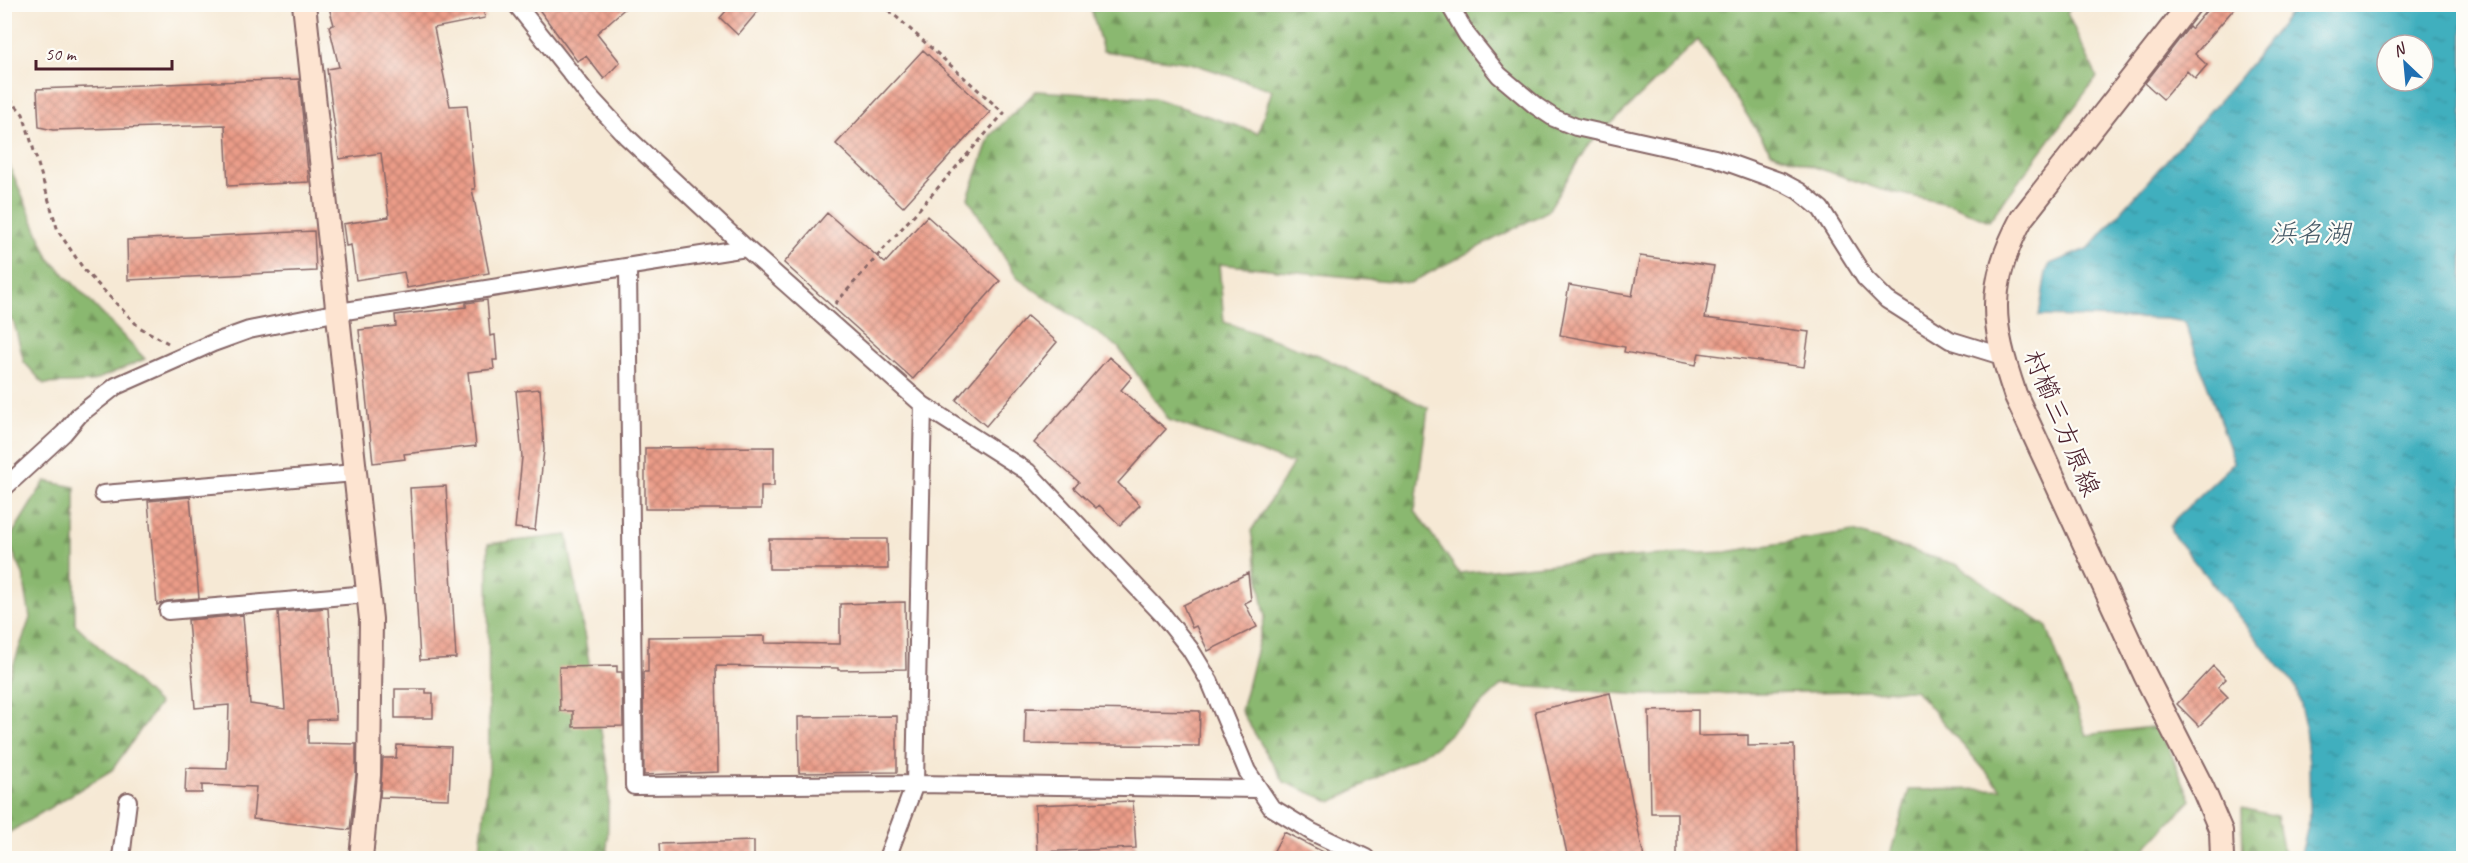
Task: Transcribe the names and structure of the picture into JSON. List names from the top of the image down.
{
  "streets": {
    "main road": ["村櫛三方原線"]
  },
  "water": ["浜名湖"],
  "scale_bar": "50 m",
  "north": "top left"
}
